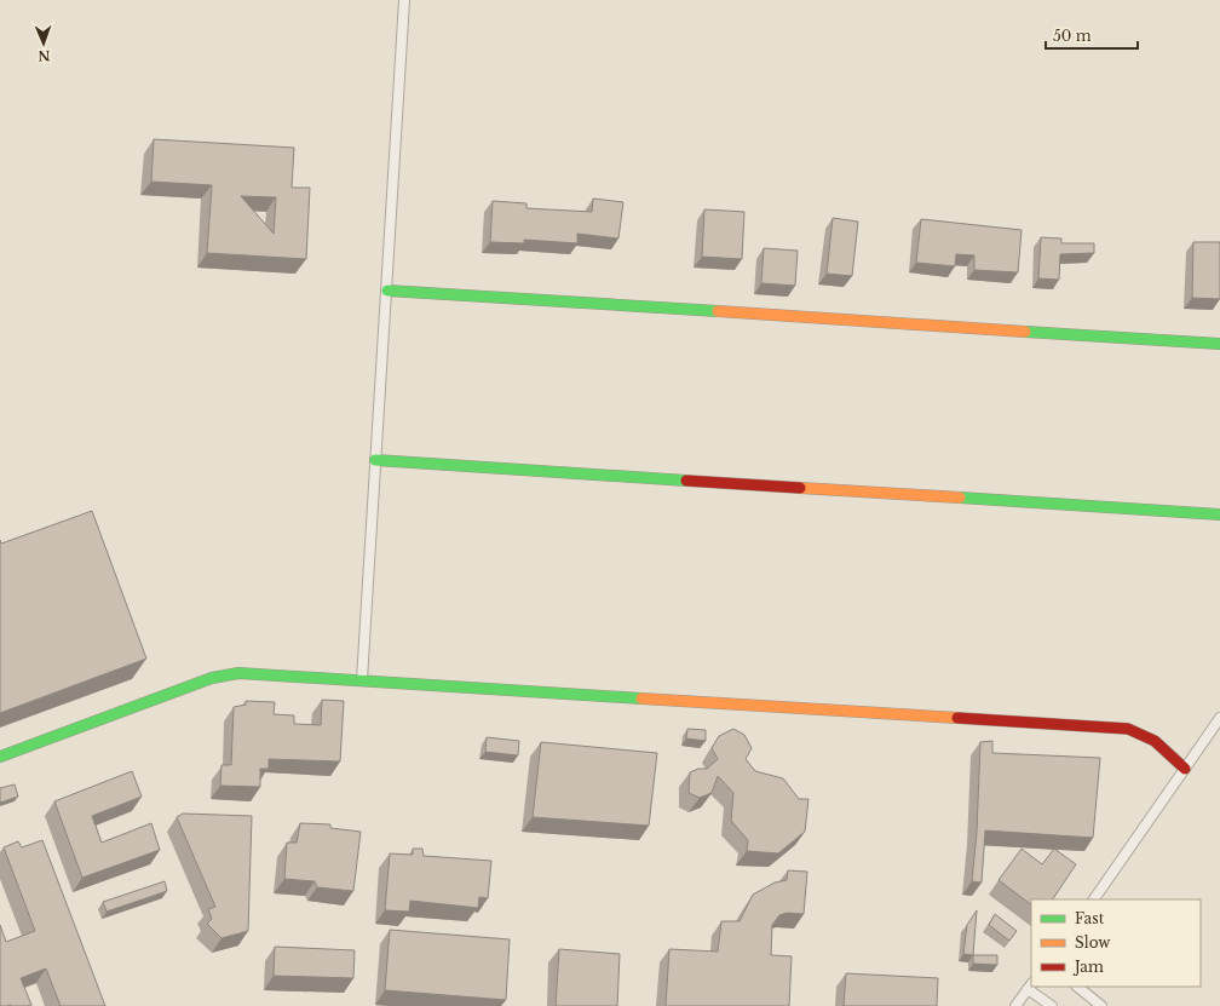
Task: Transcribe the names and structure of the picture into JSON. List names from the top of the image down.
{
  "legend": ["Fast", "Slow", "Jam"],
  "scale_bar": "50 m",
  "north": "bottom"
}
